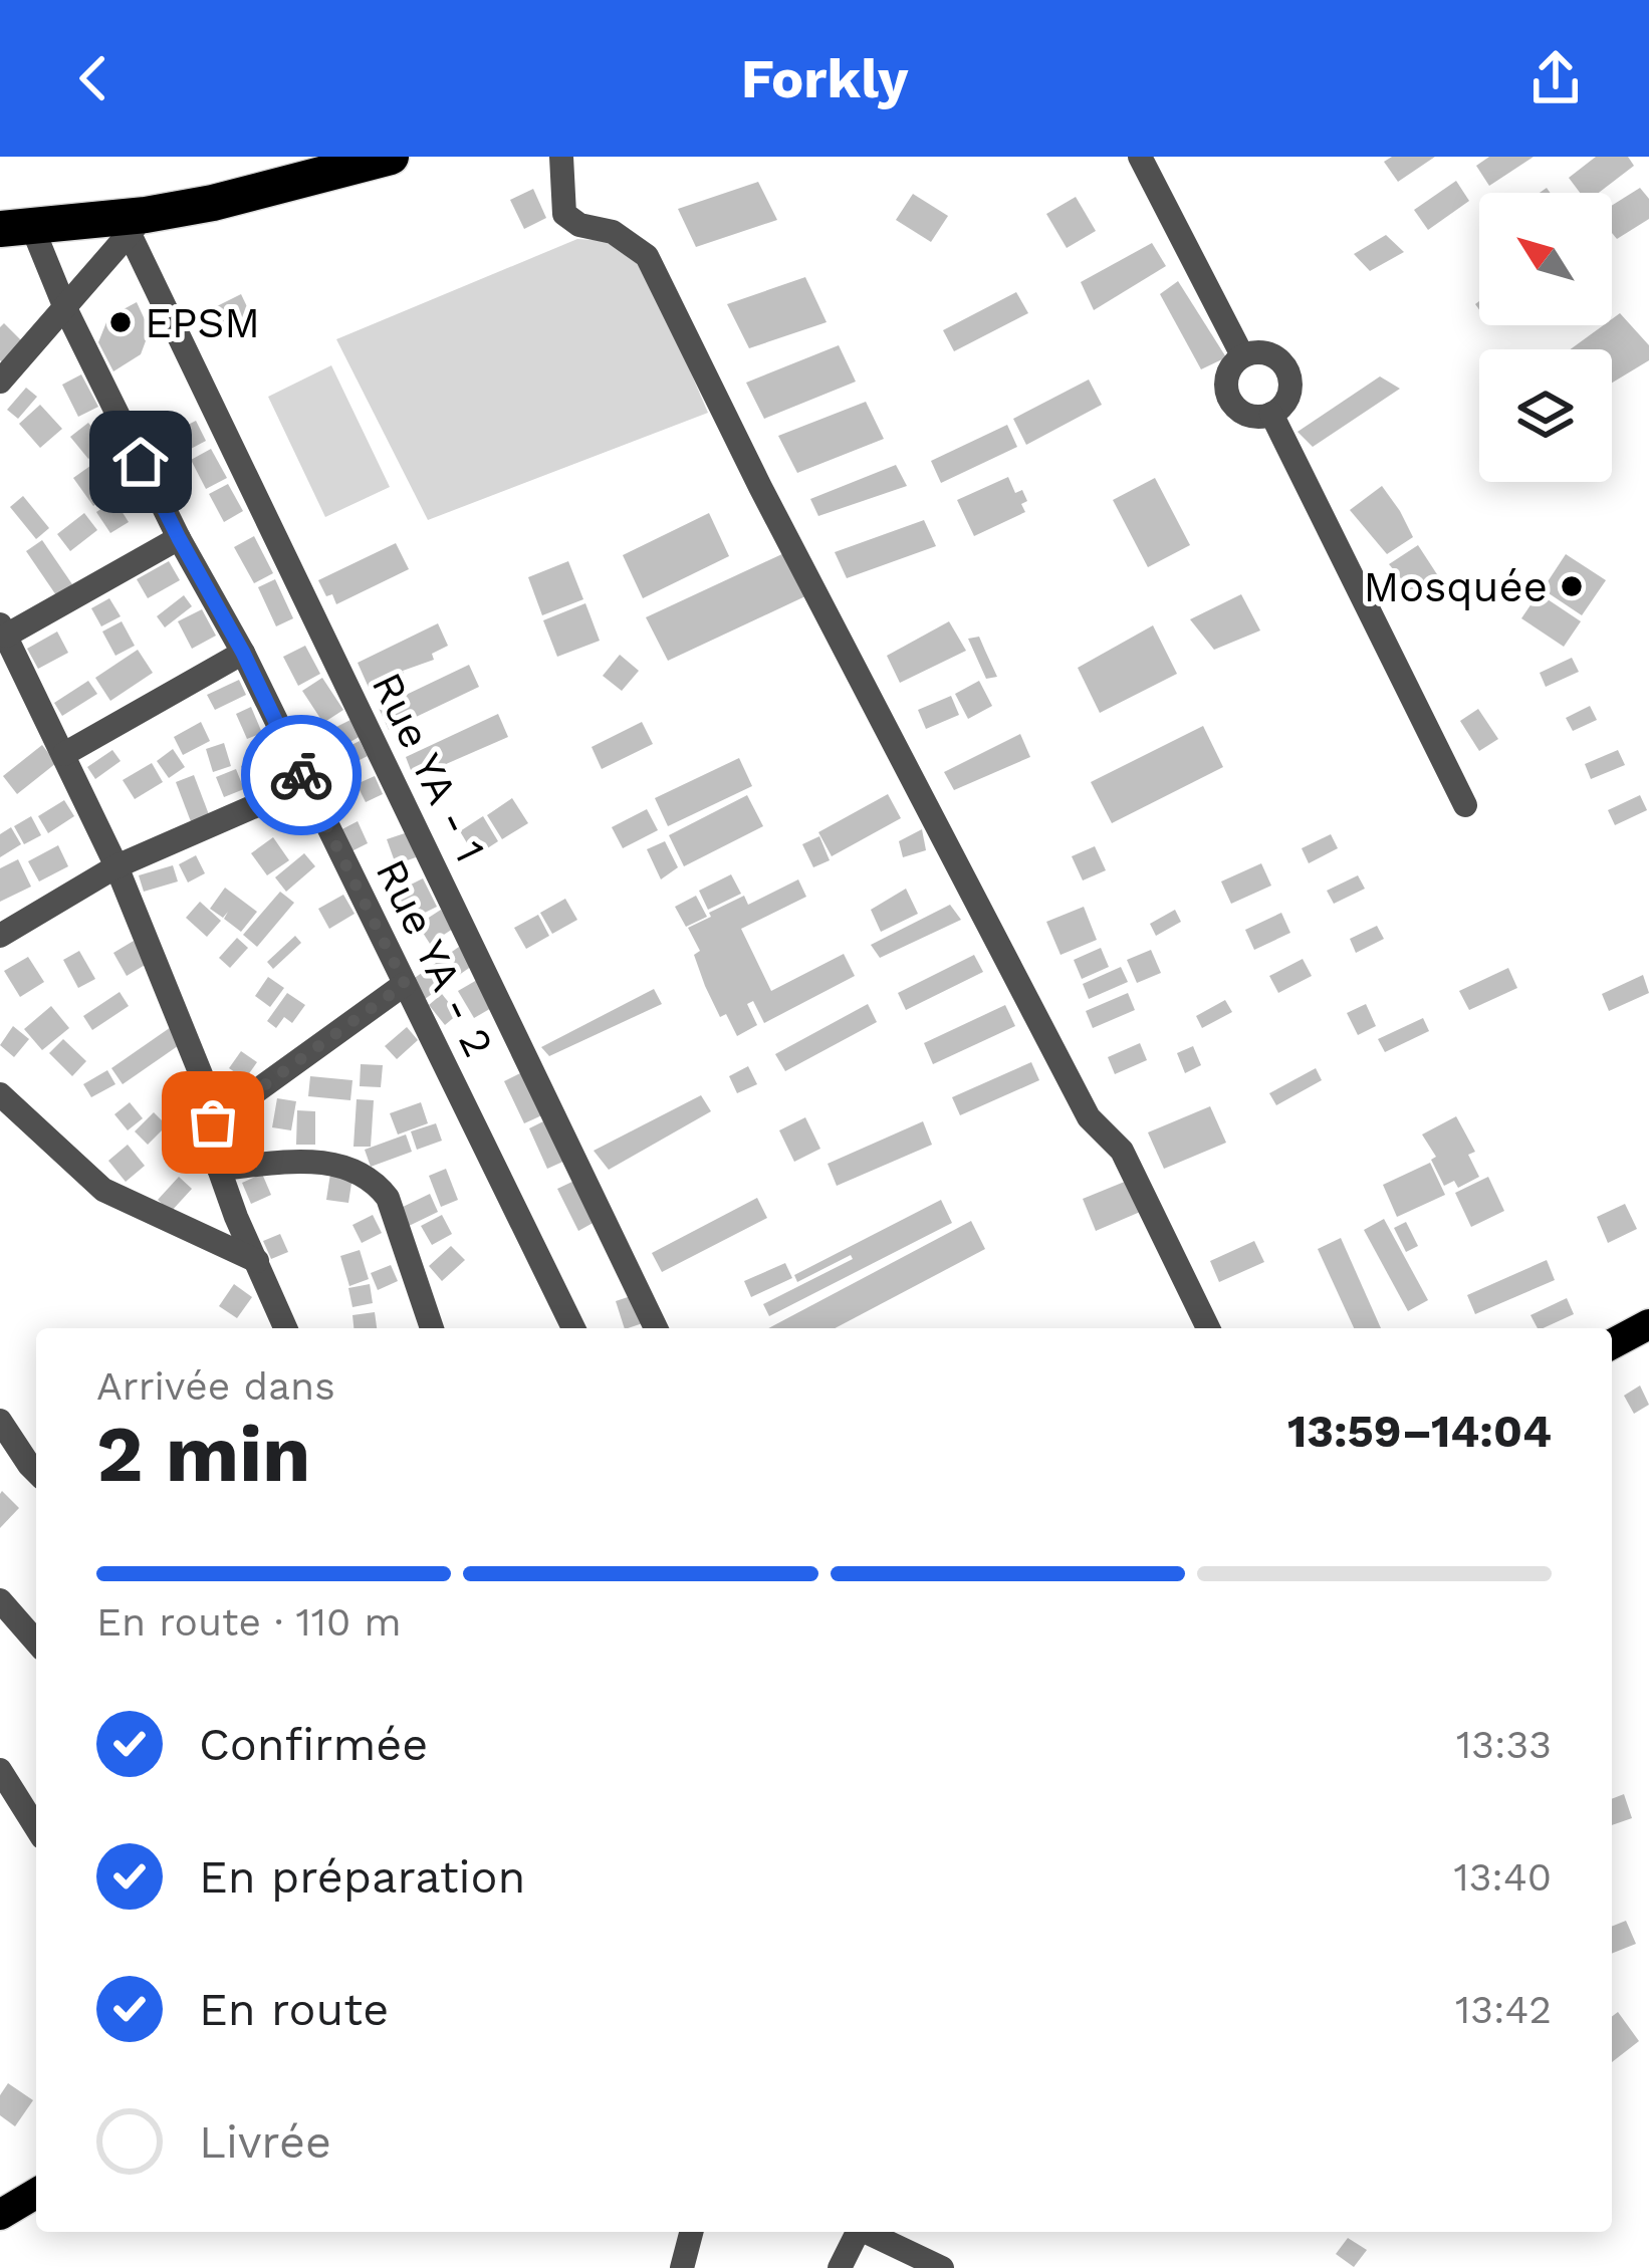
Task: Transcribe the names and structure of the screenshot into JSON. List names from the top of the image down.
{
  "streets": {
    "street": ["Rue YA - 1", "Rue YA - 2"]
  },
  "places": ["EPSM", "Mosquée"],
  "north": "top left",
  "page": {
    "header": "Forkly",
    "heading": ["2 min", "Arrivée dans", "13:59–14:04"],
    "bar": "En route · 110 m",
    "list": [
      ["Confirmée", "13:33"],
      ["En préparation", "13:40"],
      ["En route", "13:42"],
      "Livrée"
    ]
  }
}
